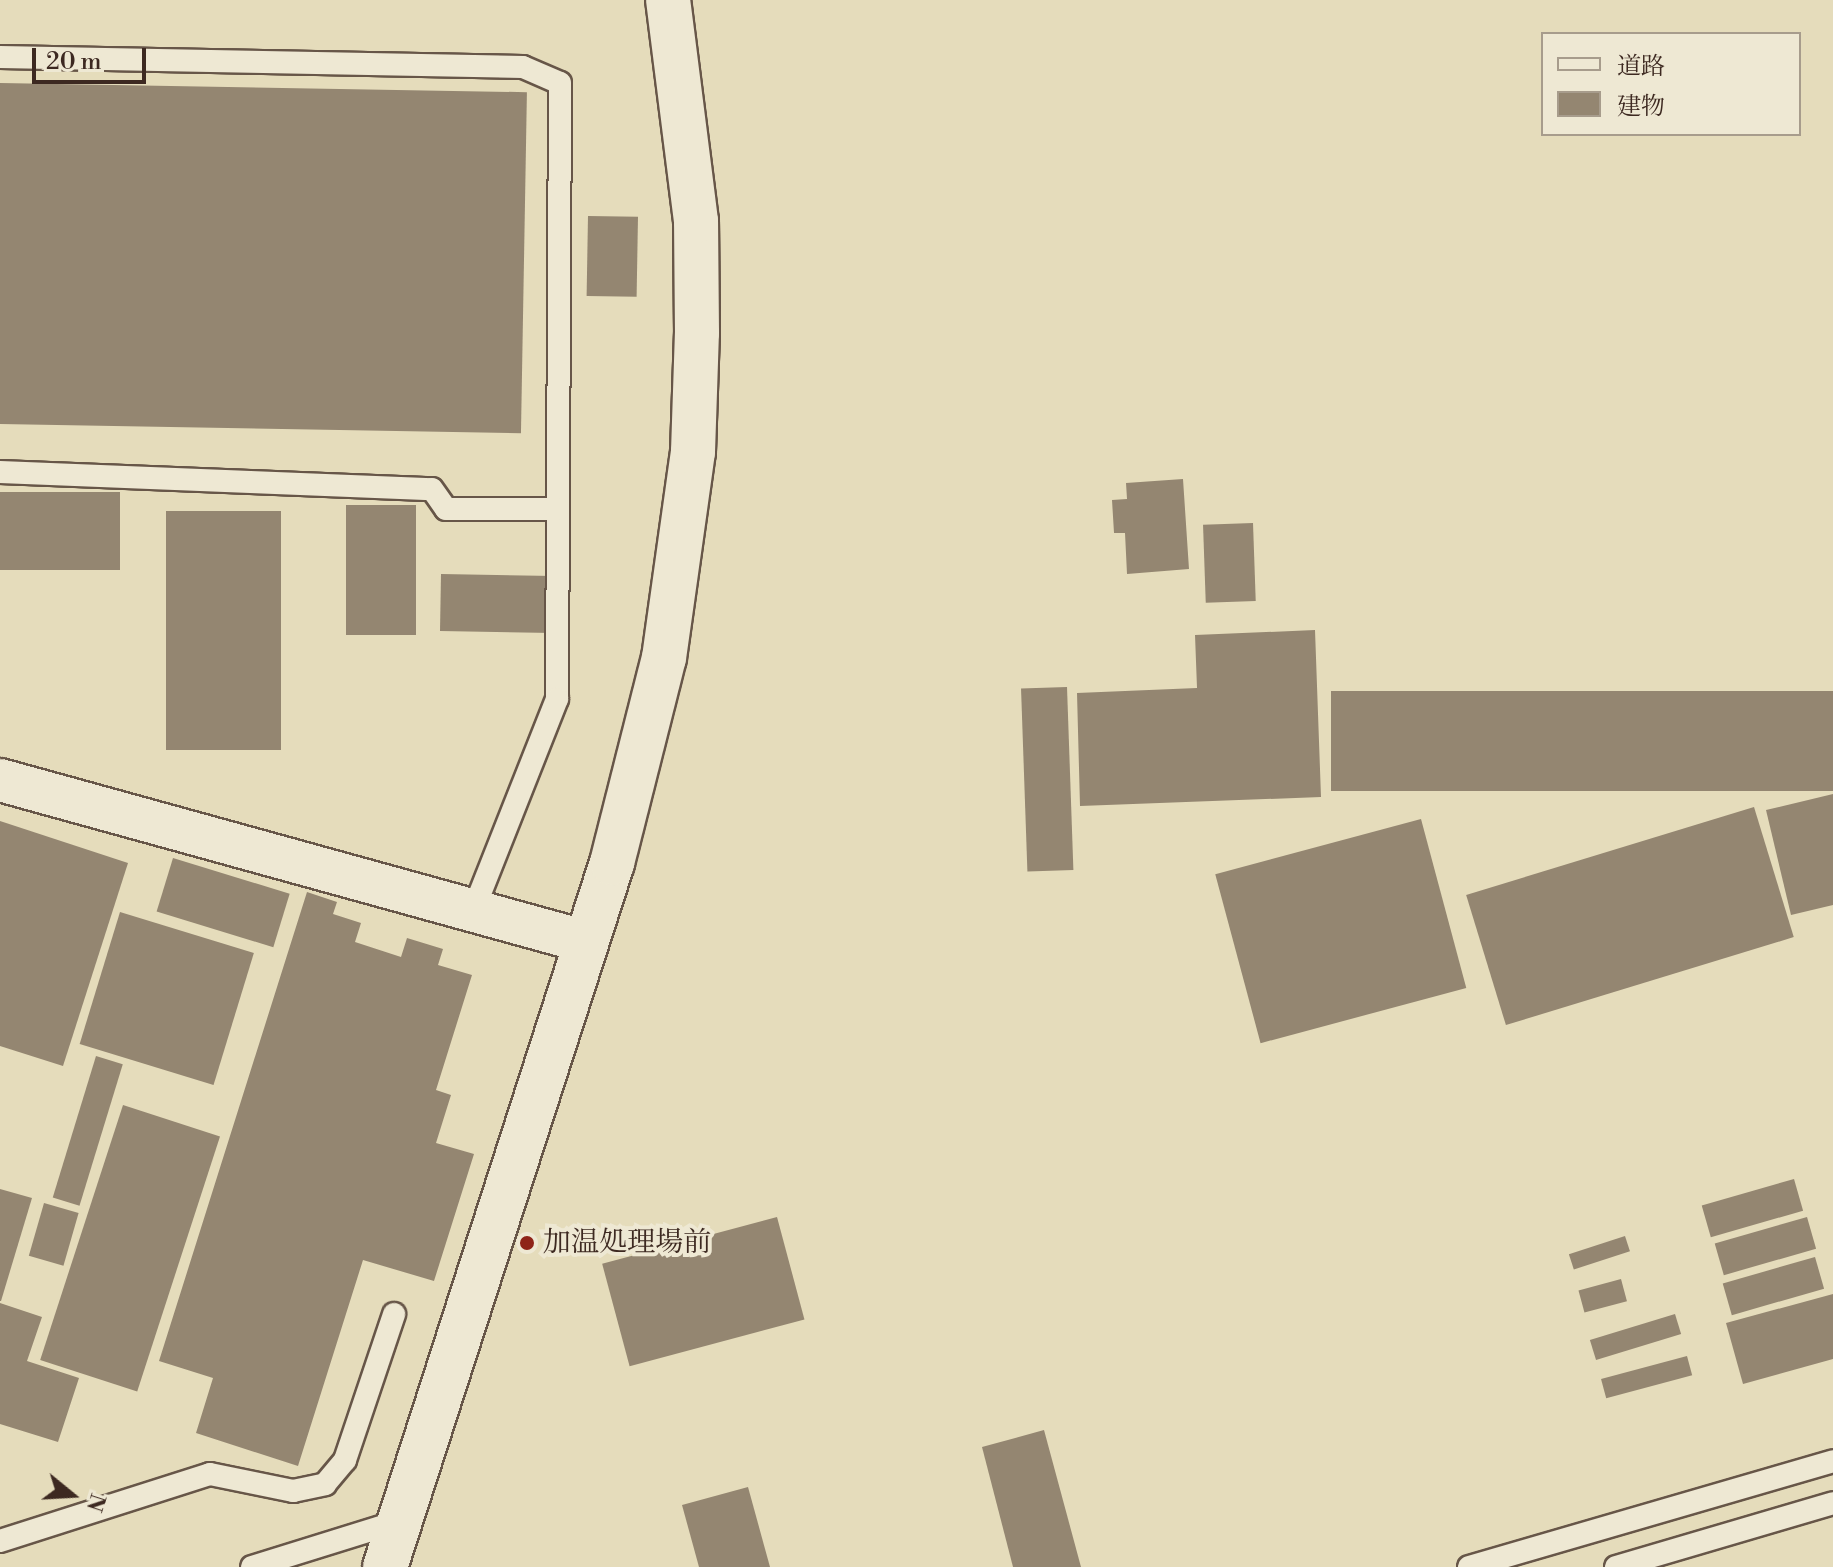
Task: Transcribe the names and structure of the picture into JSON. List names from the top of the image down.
{
  "places": ["加温処理場前"],
  "legend": ["道路", "建物"],
  "scale_bar": "20 m",
  "north": "right"
}
